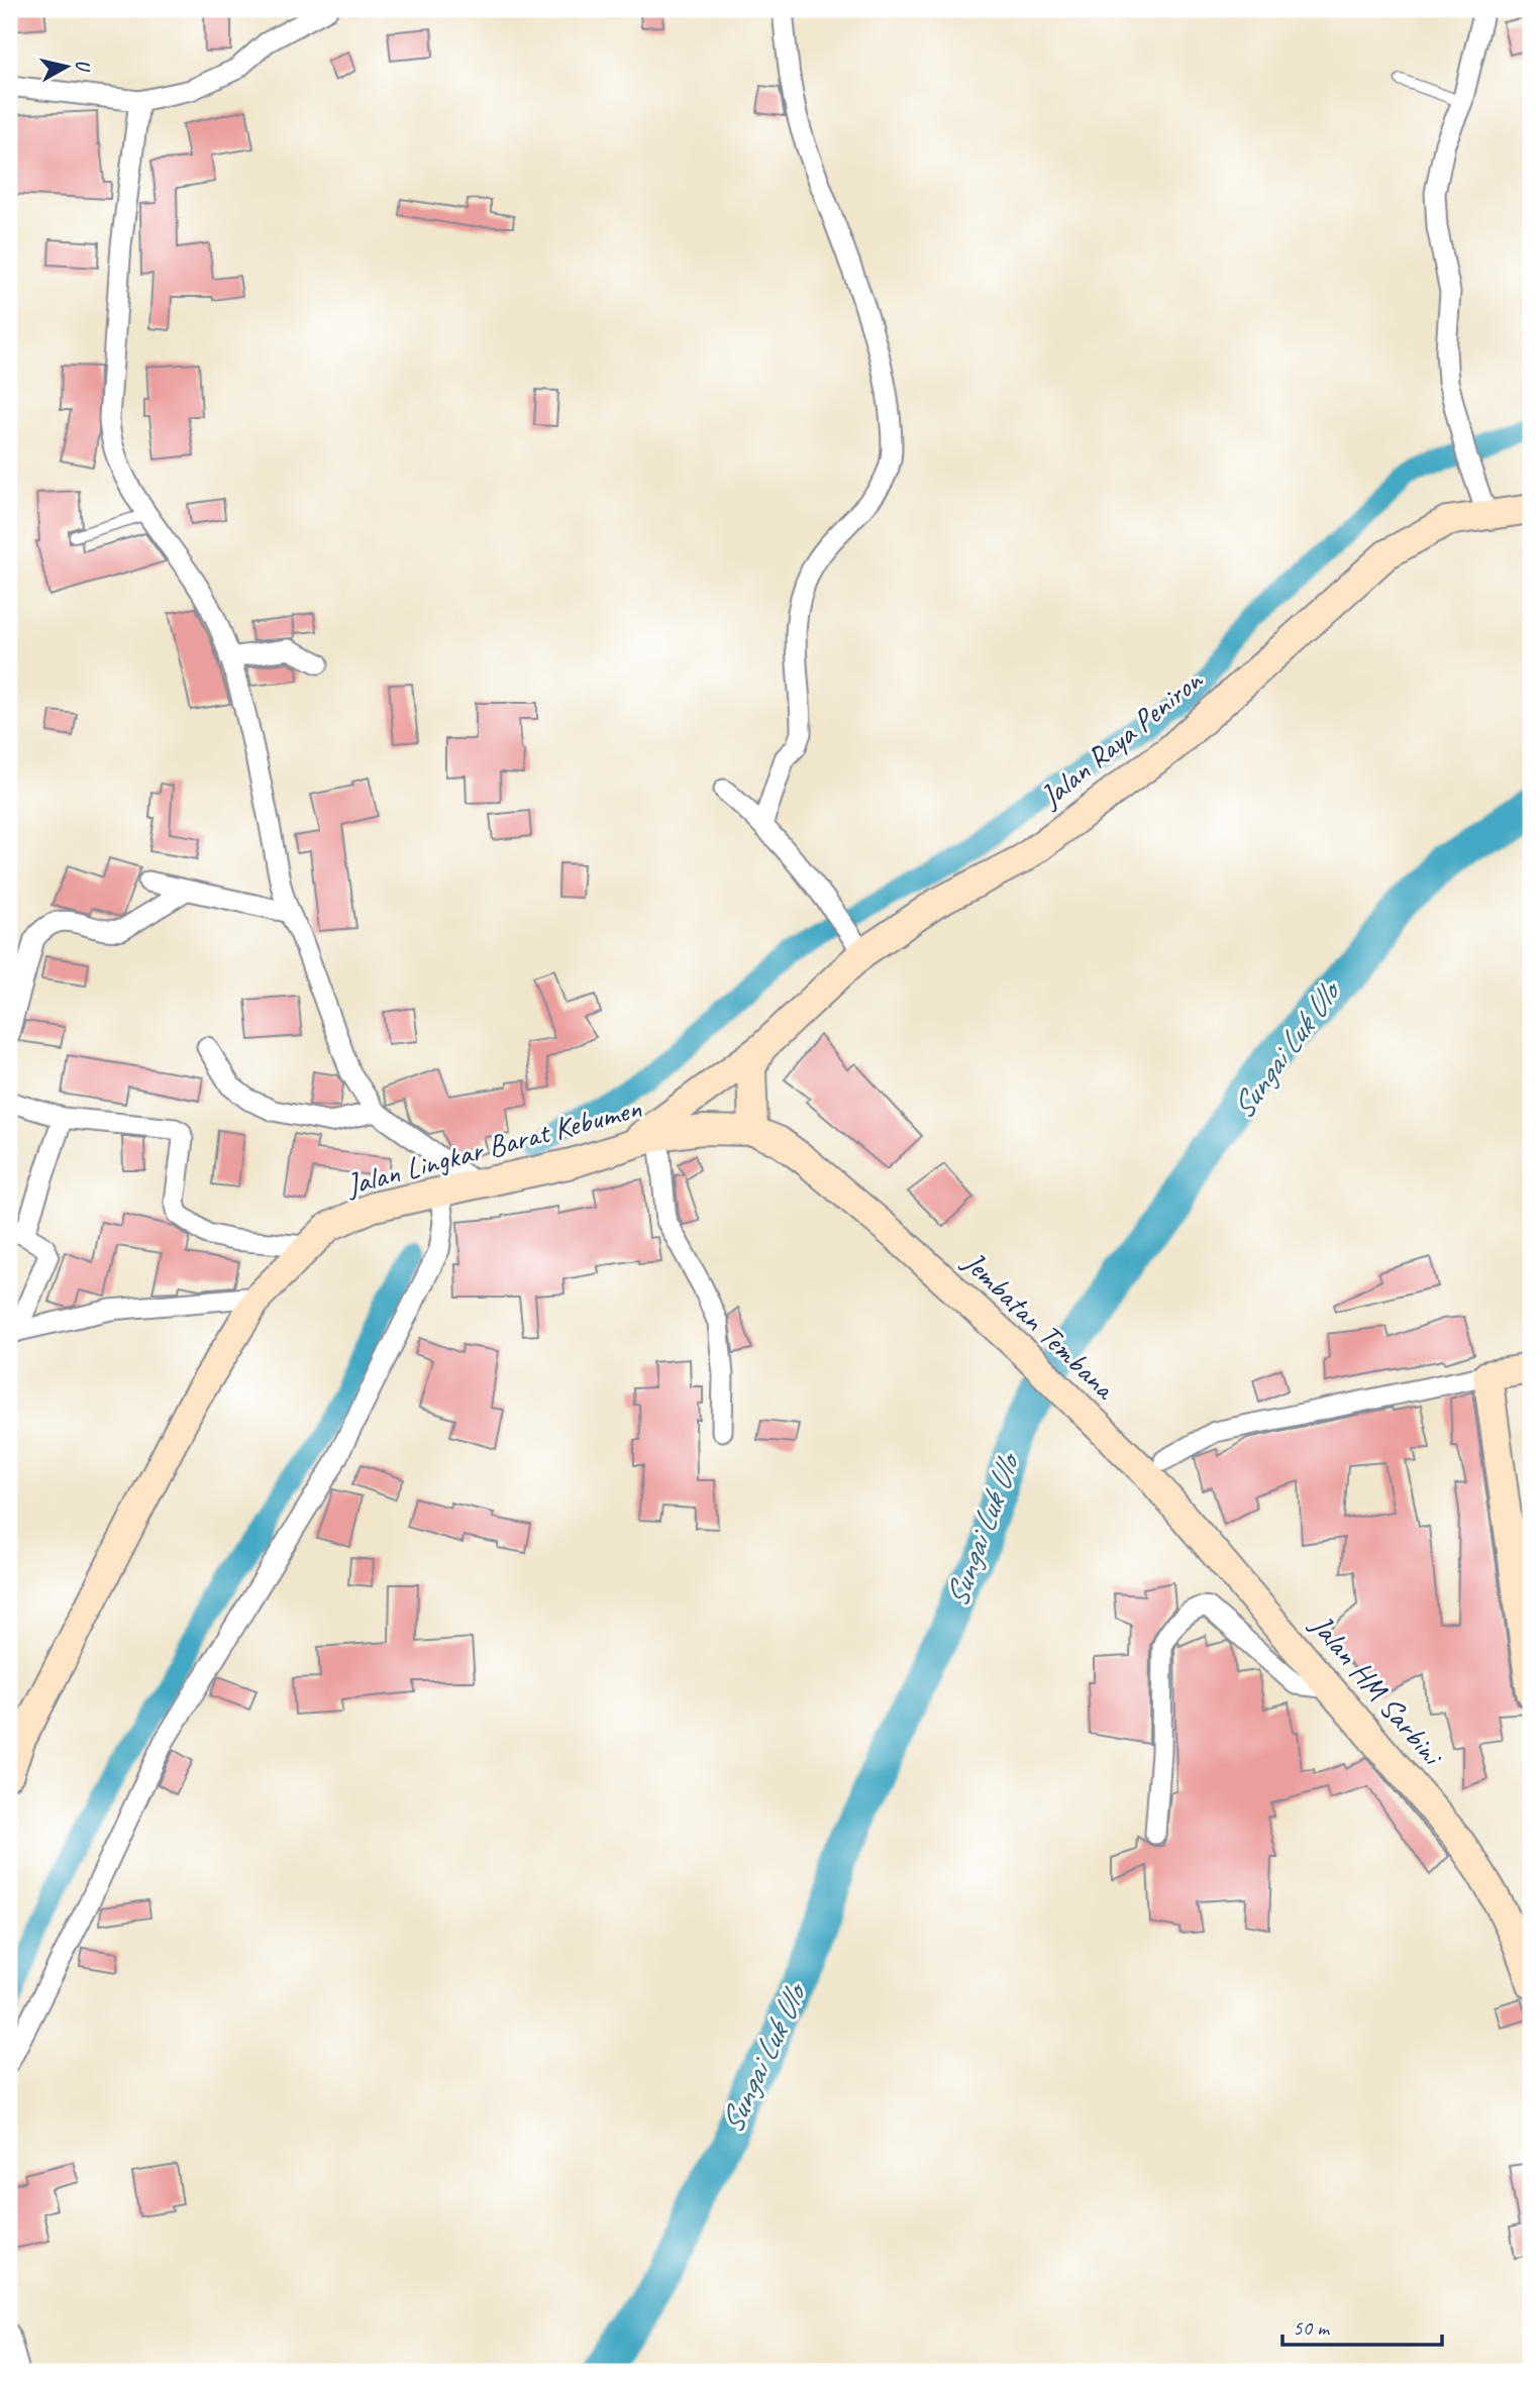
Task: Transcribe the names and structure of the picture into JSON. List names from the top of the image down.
{
  "streets": {
    "main road": [
      "Jalan Raya Peniron",
      "Jalan Lingkar Barat Kebumen",
      "Jembatan Tembana",
      "Jalan HM Sarbini"
    ]
  },
  "crossings": [
    ["Jalan Raya Peniron", "Jalan Lingkar Barat Kebumen"],
    ["Jalan Lingkar Barat Kebumen", "Jembatan Tembana"],
    ["Jembatan Tembana", "Jalan HM Sarbini"]
  ],
  "water": ["Sungai Luk Ulo"],
  "scale_bar": "50 m",
  "north": "right"
}
